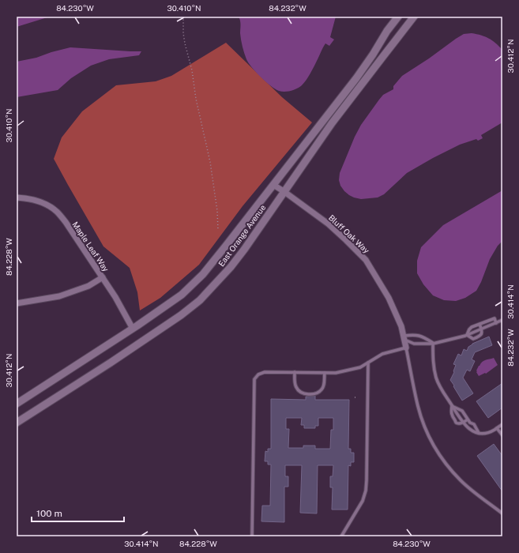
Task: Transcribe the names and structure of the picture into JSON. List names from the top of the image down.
{
  "streets": {
    "street": ["Bluff Oak Way", "East Orange Avenue", "Maple Leaf Way"]
  },
  "crossings": [
    ["Bluff Oak Way", "East Orange Avenue"],
    ["East Orange Avenue", "Maple Leaf Way"]
  ],
  "scale_bar": "100 m",
  "coordinates": [
    "84.230°W",
    "30.410°N",
    "84.232°W",
    "30.412°N",
    "84.228°W",
    "30.414°N"
  ]
}
